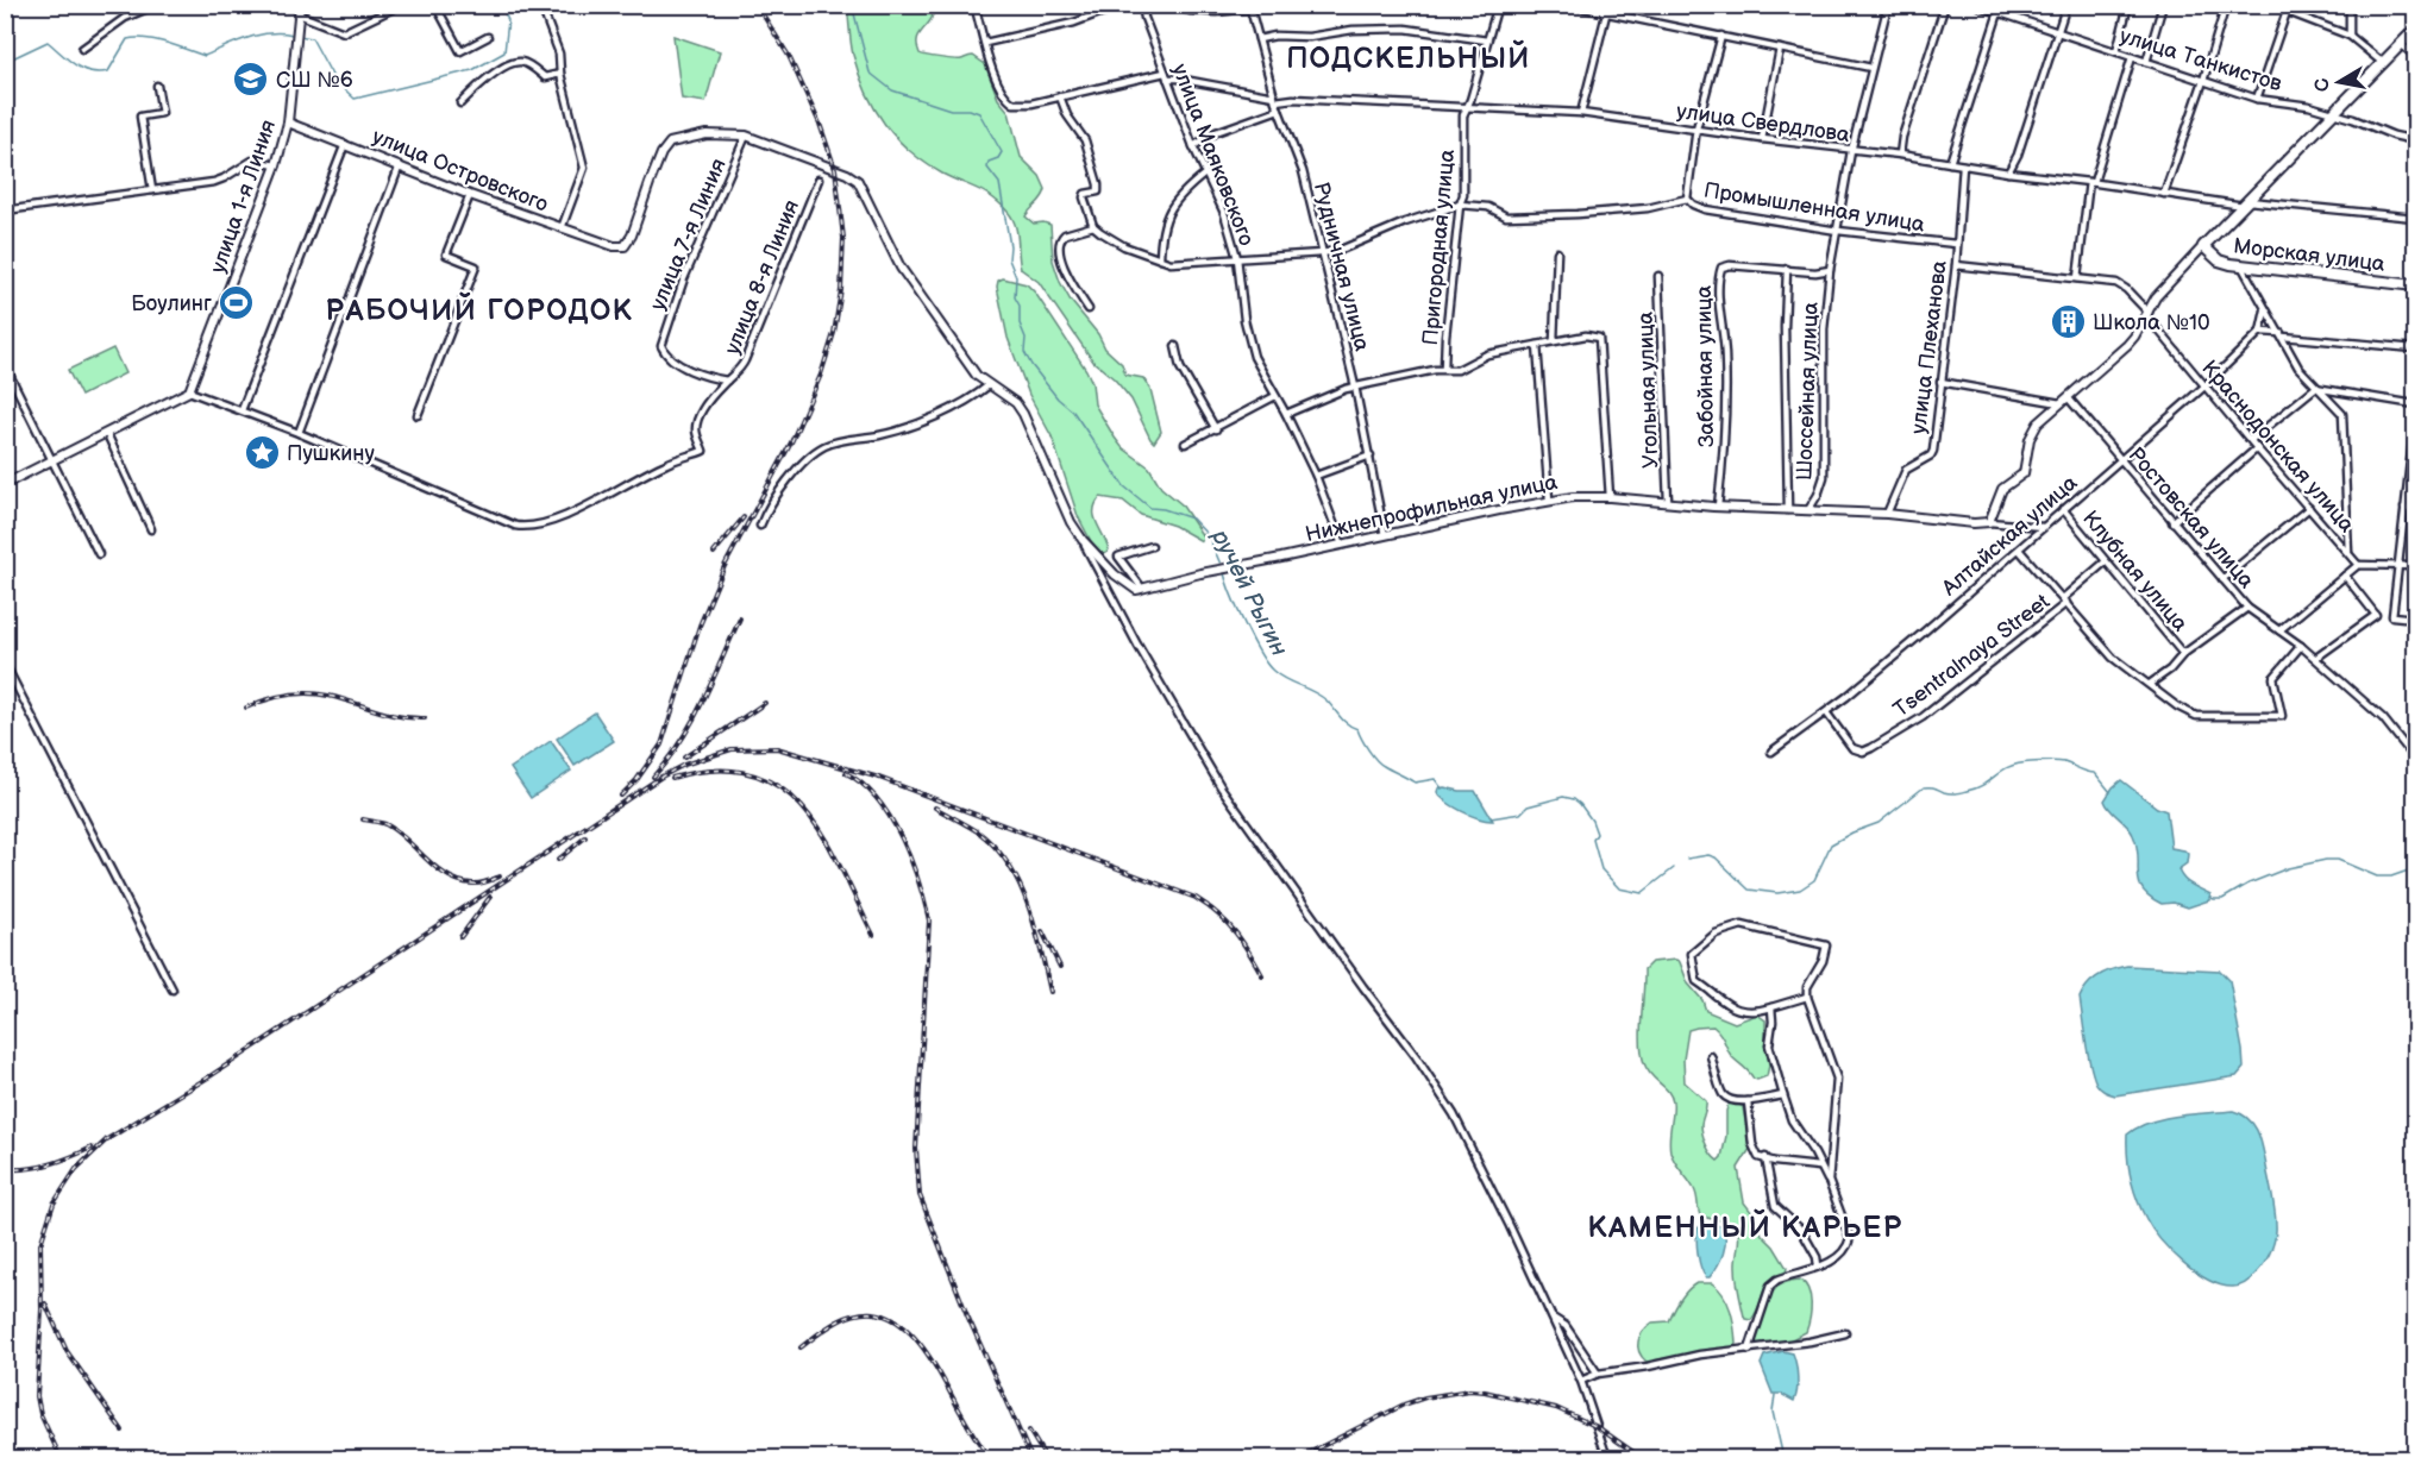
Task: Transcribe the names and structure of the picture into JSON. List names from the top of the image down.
{
  "streets": {
    "highway": ["Морская улица"],
    "street": [
      "улица Танкистов",
      "улица Свердлова",
      "улица Маяковского",
      "улица Островского",
      "улица 1-я Линия",
      "Промышленная улица",
      "улица 7-я Линия",
      "Пригородная улица",
      "Рудничная улица",
      "улица 8-я Линия",
      "улица Плеханова",
      "Забойная улица",
      "Угольная улица",
      "Шоссейная улица",
      "Краснодонская улица",
      "Нижнепрофильная улица",
      "Ростовская улица",
      "Алтайская улица",
      "Клубная улица",
      "Tsentralnaya Street"
    ]
  },
  "crossings": [
    ["улица Свердлова", "улица Маяковского"],
    ["улица Свердлова", "Пригородная улица"],
    ["улица Свердлова", "Рудничная улица"],
    ["улица Свердлова", "улица Плеханова"],
    ["улица Свердлова", "Шоссейная улица"],
    ["улица Маяковского", "Промышленная улица"],
    ["улица Маяковского", "Нижнепрофильная улица"],
    ["улица Островского", "улица 1-я Линия"],
    ["улица Островского", "улица 7-я Линия"],
    ["Промышленная улица", "Пригородная улица"],
    ["Промышленная улица", "Рудничная улица"],
    ["Промышленная улица", "улица Плеханова"],
    ["Промышленная улица", "Шоссейная улица"],
    ["улица 7-я Линия", "улица 8-я Линия"],
    ["Рудничная улица", "Нижнепрофильная улица"],
    ["улица Плеханова", "Нижнепрофильная улица"],
    ["Забойная улица", "Шоссейная улица"],
    ["Забойная улица", "Нижнепрофильная улица"],
    ["Угольная улица", "Нижнепрофильная улица"],
    ["Шоссейная улица", "Нижнепрофильная улица"],
    ["Краснодонская улица", "Алтайская улица"],
    ["Нижнепрофильная улица", "Алтайская улица"],
    ["Ростовская улица", "Алтайская улица"],
    ["Алтайская улица", "Клубная улица"],
    ["Алтайская улица", "Tsentralnaya Street"],
    ["Клубная улица", "Tsentralnaya Street"]
  ],
  "districts": ["ПОДСКЕЛЬНЫЙ", "РАБОЧИЙ ГОРОДОК", "КАМЕННЫЙ КАРЬЕР"],
  "water": ["ручей Рыгин"],
  "places": {
    "school or university": ["СШ №6"],
    "sports": ["Боулинг"],
    "building": ["Школа №10"],
    "place": ["Пушкину"]
  },
  "north": "left"
}
